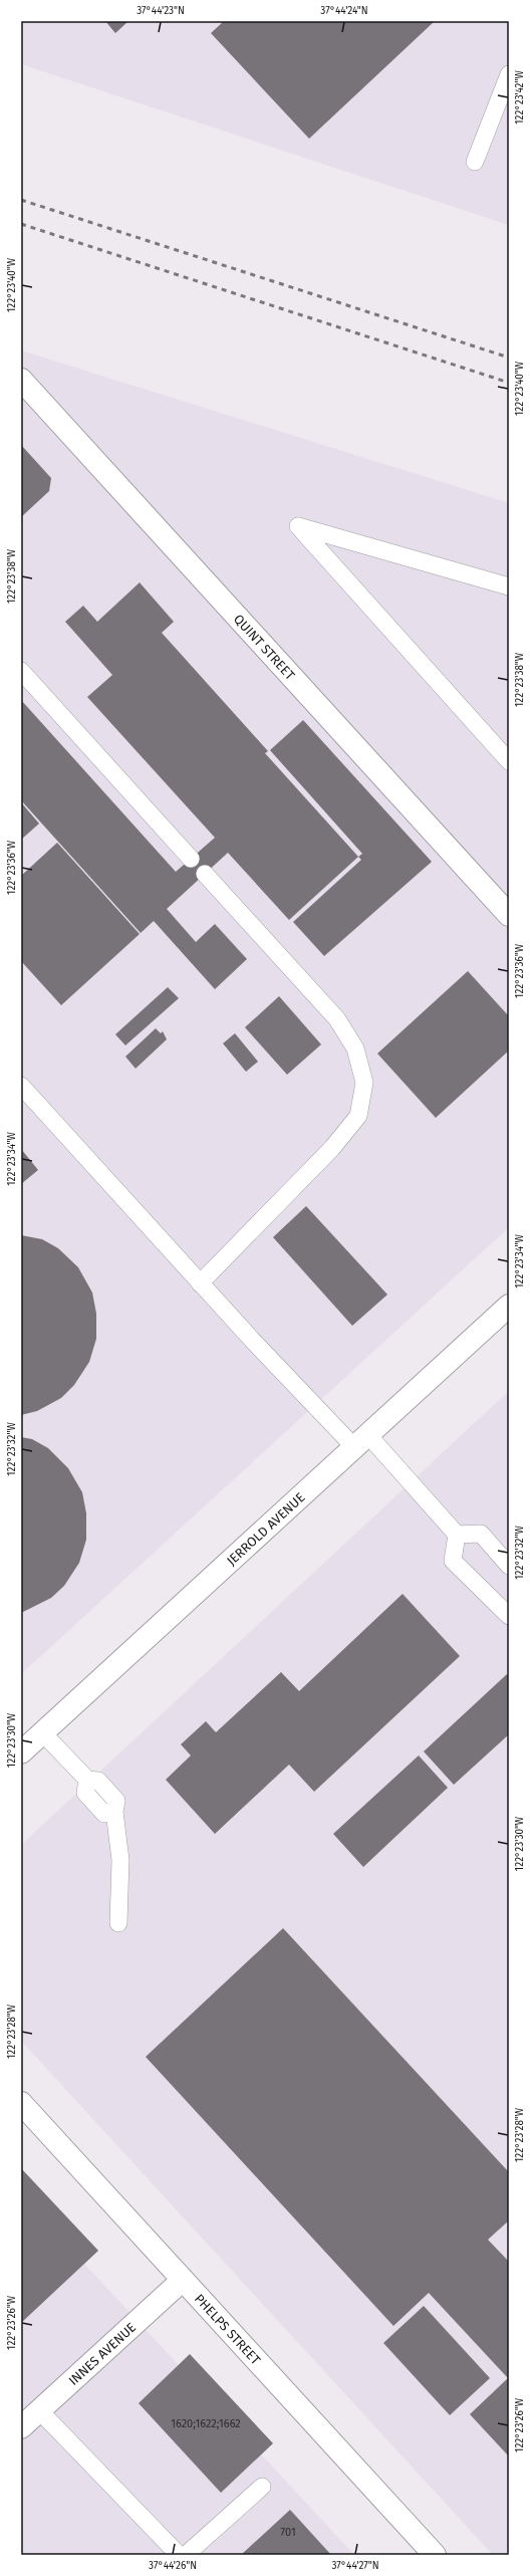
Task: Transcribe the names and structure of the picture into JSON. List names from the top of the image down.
{
  "streets": {
    "street": [
      "QUINT STREET",
      "JERROLD AVENUE",
      "PHELPS STREET",
      "INNES AVENUE"
    ]
  },
  "crossings": [
    ["PHELPS STREET", "INNES AVENUE"]
  ],
  "house_numbers": ["1620;1622;1662", "701"],
  "coordinates": [
    "37°44'23\"N",
    "37°44'24\"N",
    "122°23'42\"W",
    "122°23'40\"W",
    "122°23'38\"W",
    "122°23'36\"W",
    "122°23'34\"W",
    "122°23'32\"W",
    "122°23'30\"W",
    "122°23'28\"W",
    "122°23'26\"W",
    "37°44'26\"N",
    "37°44'27\"N"
  ]
}
